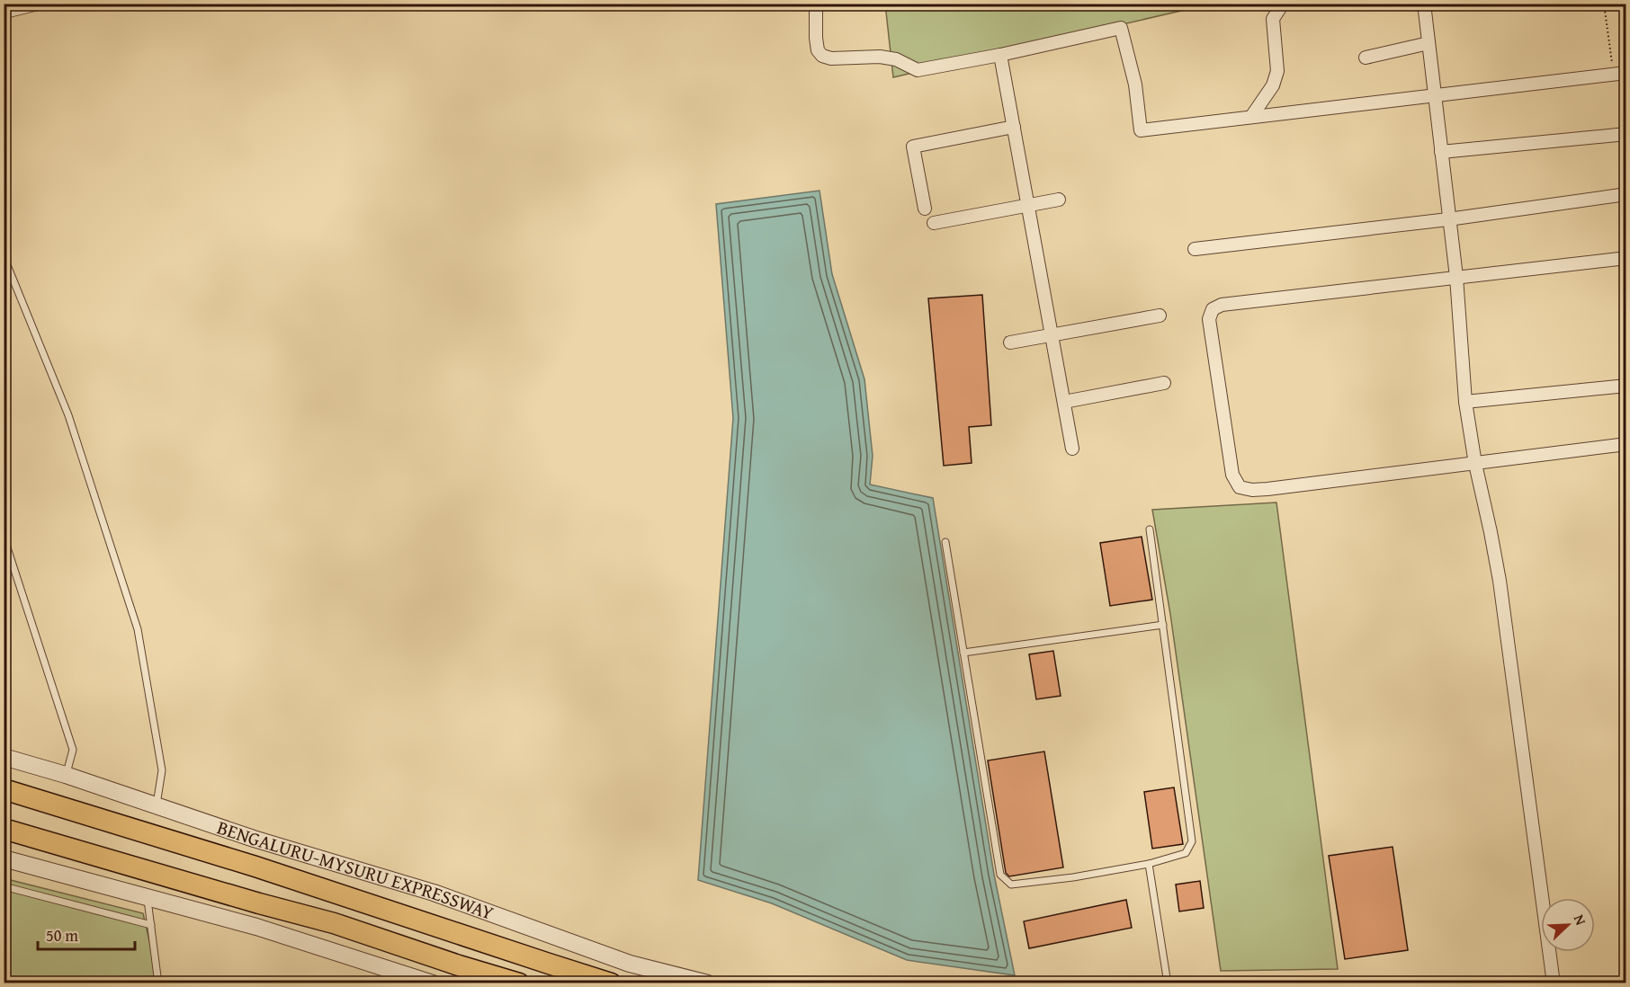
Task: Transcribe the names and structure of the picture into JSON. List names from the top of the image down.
{
  "streets": {
    "highway": ["BENGALURU-MYSURU EXPRESSWAY"]
  },
  "scale_bar": "50 m",
  "north": "top right"
}
